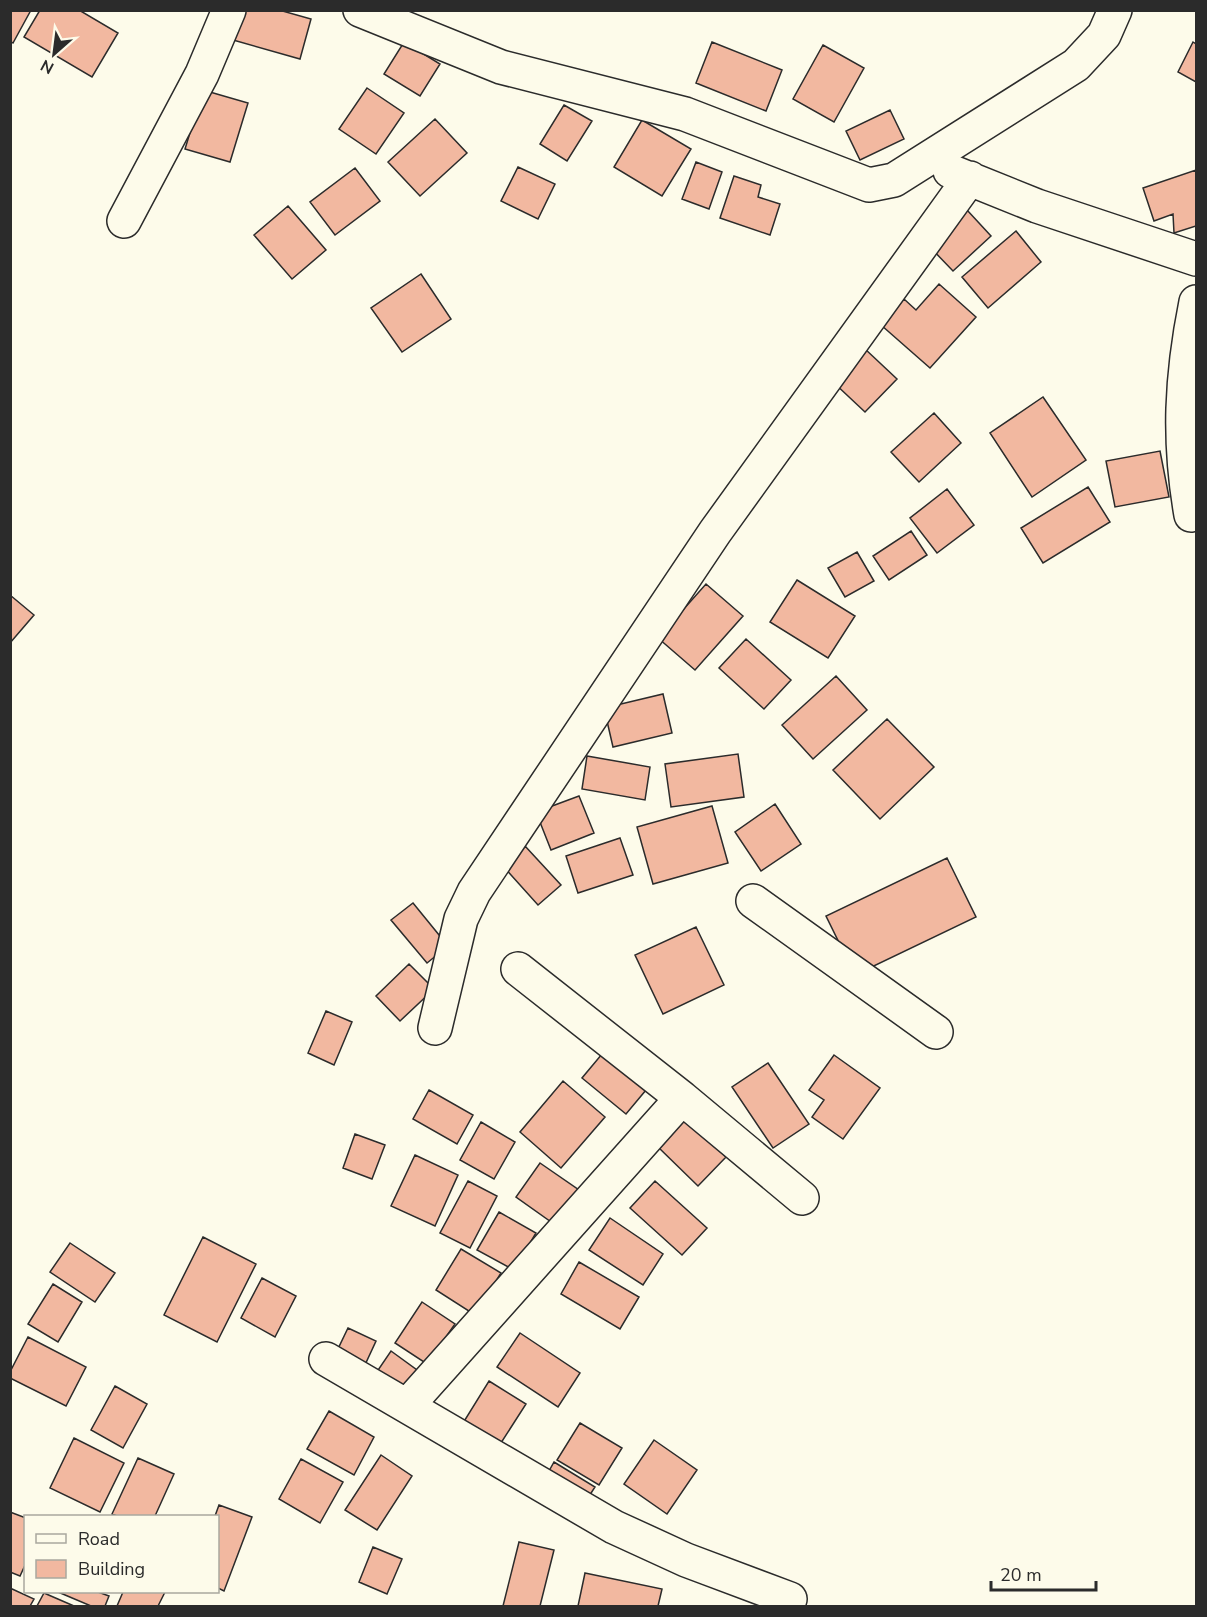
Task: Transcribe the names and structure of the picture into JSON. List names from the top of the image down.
{
  "legend": ["Road", "Building"],
  "scale_bar": "20 m",
  "north": "bottom left"
}
